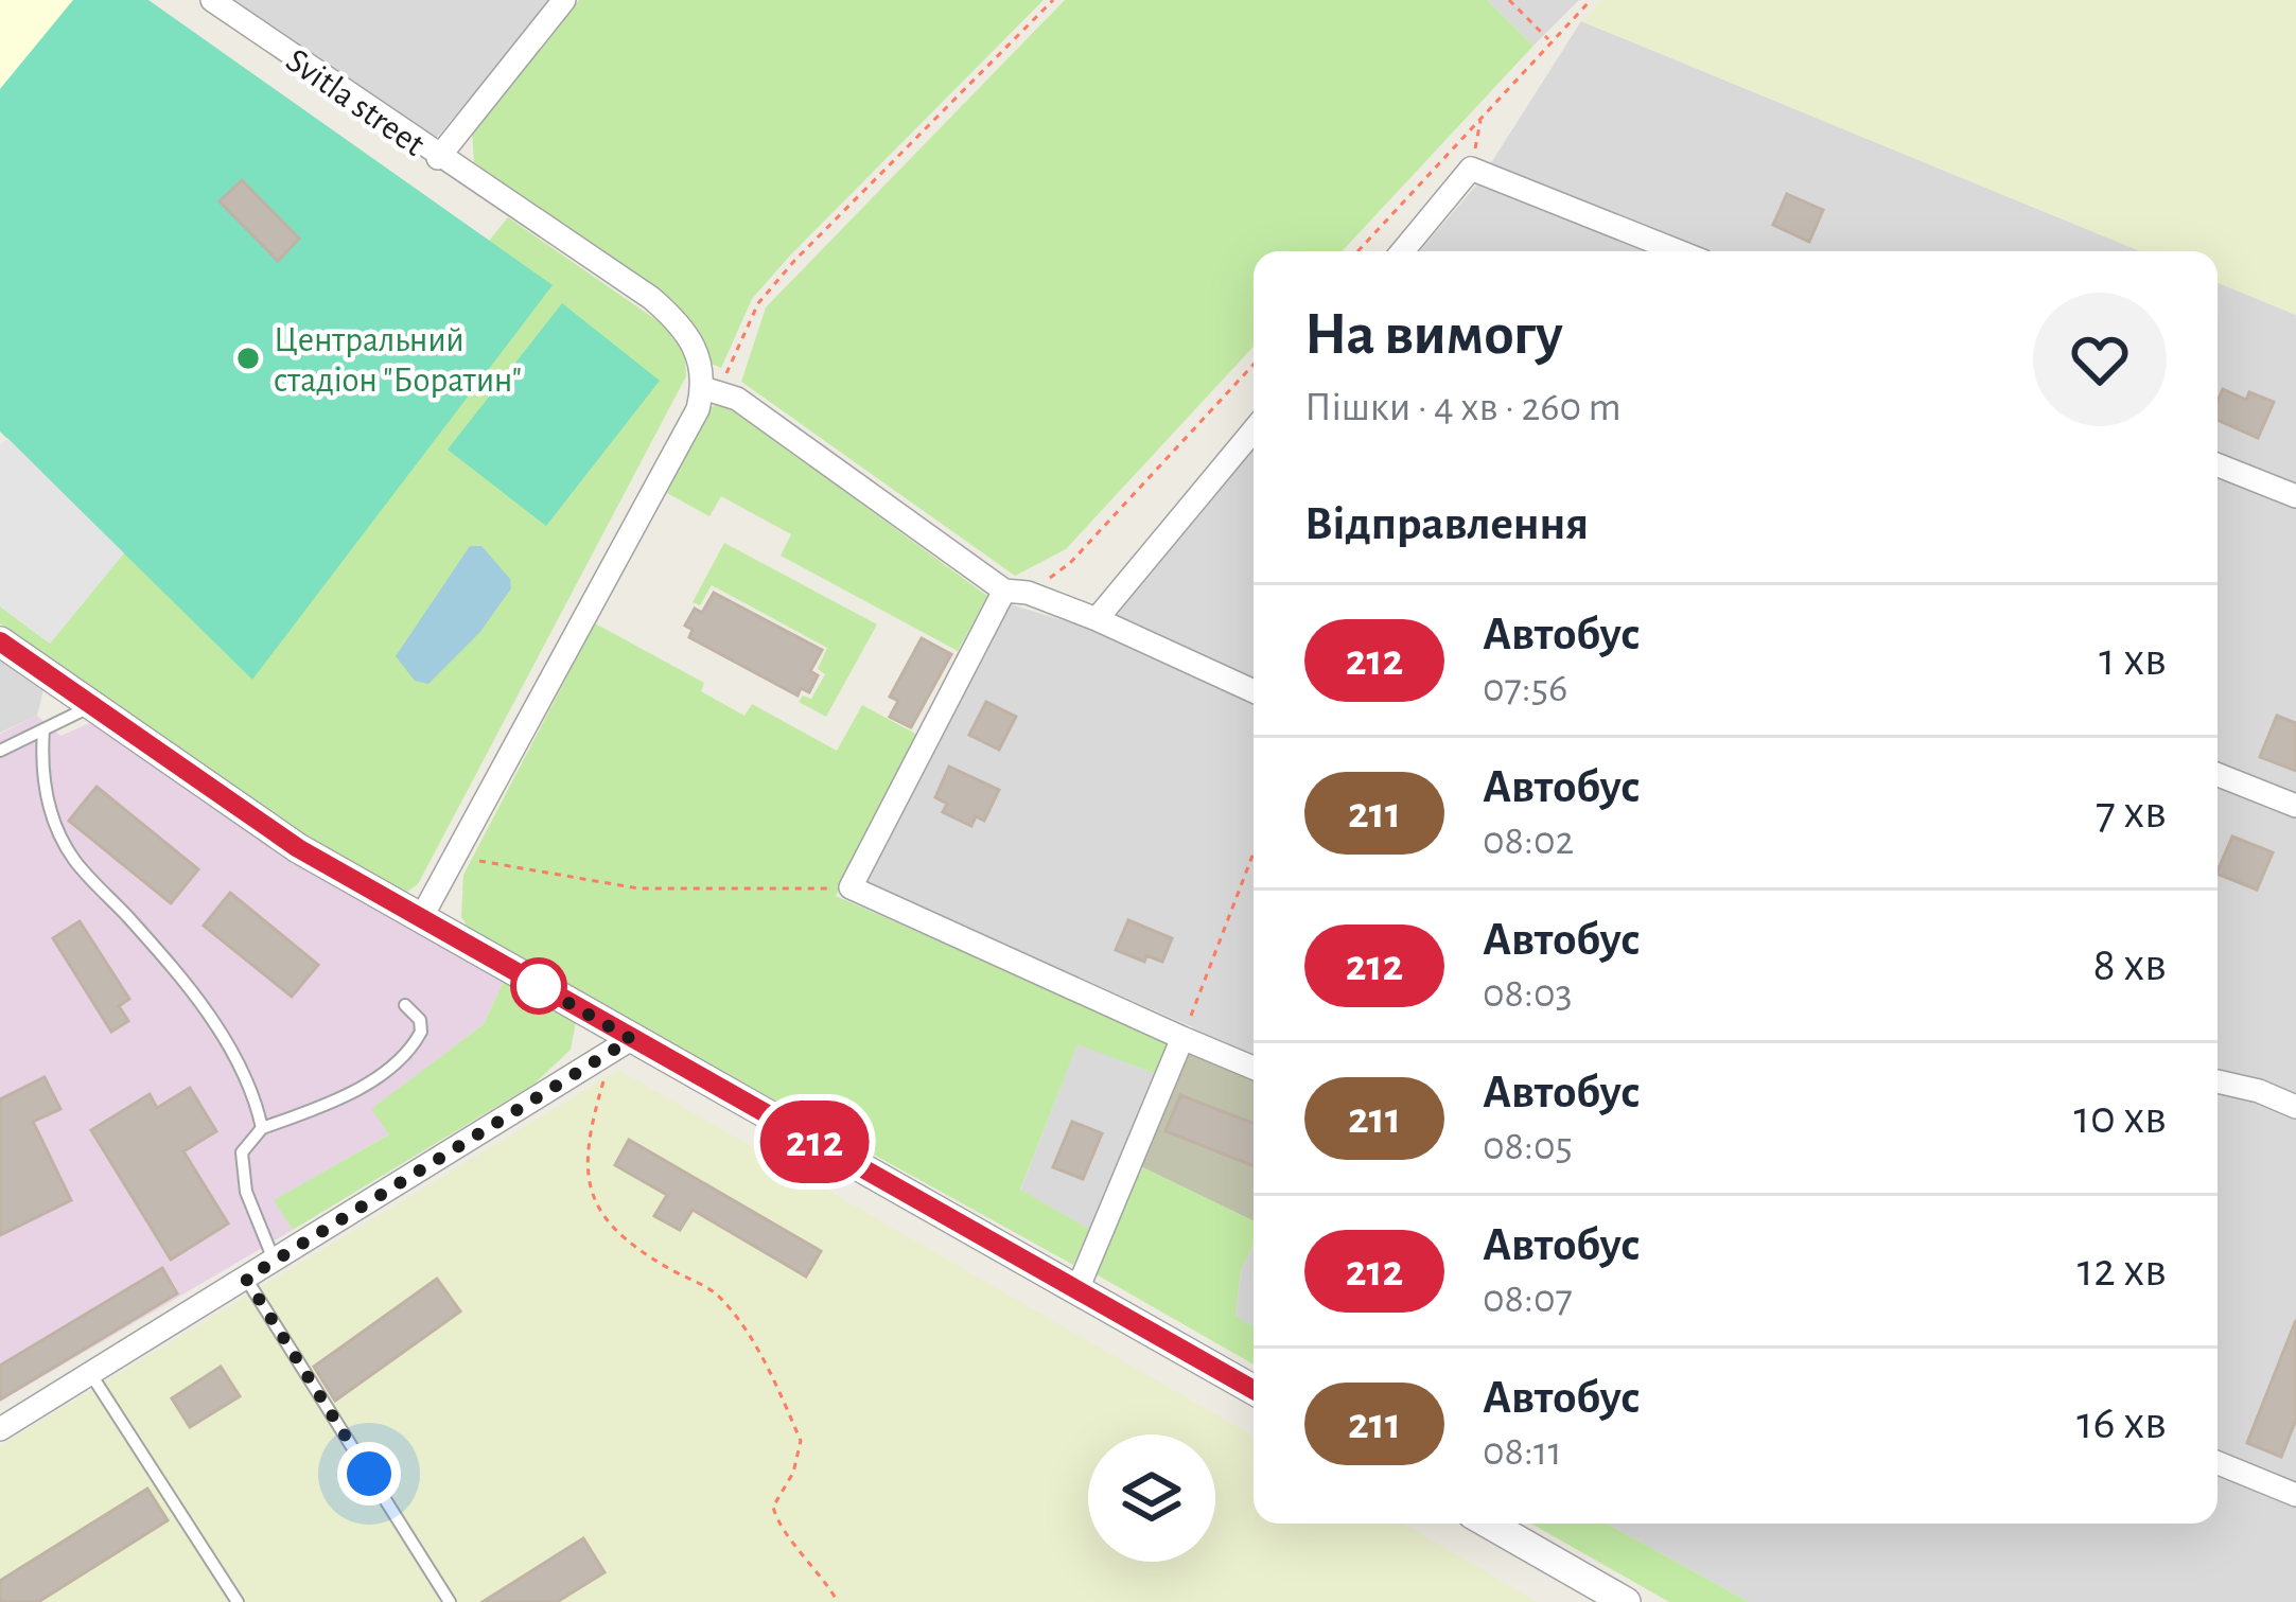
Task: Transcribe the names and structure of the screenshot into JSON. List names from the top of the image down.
{
  "streets": {
    "street": ["Svitla street"]
  },
  "places": ["Центральний стадіон \"Боратин\""],
  "lines": ["bus line 212"],
  "page": {
    "on_map": "212",
    "heading": [
      ["На вимогу", "Пішки · 4 хв · 260 m"],
      "Відправлення"
    ],
    "list": [
      {
        "mark": "212",
        "name": "Автобус",
        "note": "07:56",
        "value": "1 хв"
      },
      {
        "mark": "211",
        "name": "Автобус",
        "note": "08:02",
        "value": "7 хв"
      },
      {
        "mark": "212",
        "name": "Автобус",
        "note": "08:03",
        "value": "8 хв"
      },
      {
        "mark": "211",
        "name": "Автобус",
        "note": "08:05",
        "value": "10 хв"
      },
      {
        "mark": "212",
        "name": "Автобус",
        "note": "08:07",
        "value": "12 хв"
      },
      {
        "mark": "211",
        "name": "Автобус",
        "note": "08:11",
        "value": "16 хв"
      }
    ]
  }
}
